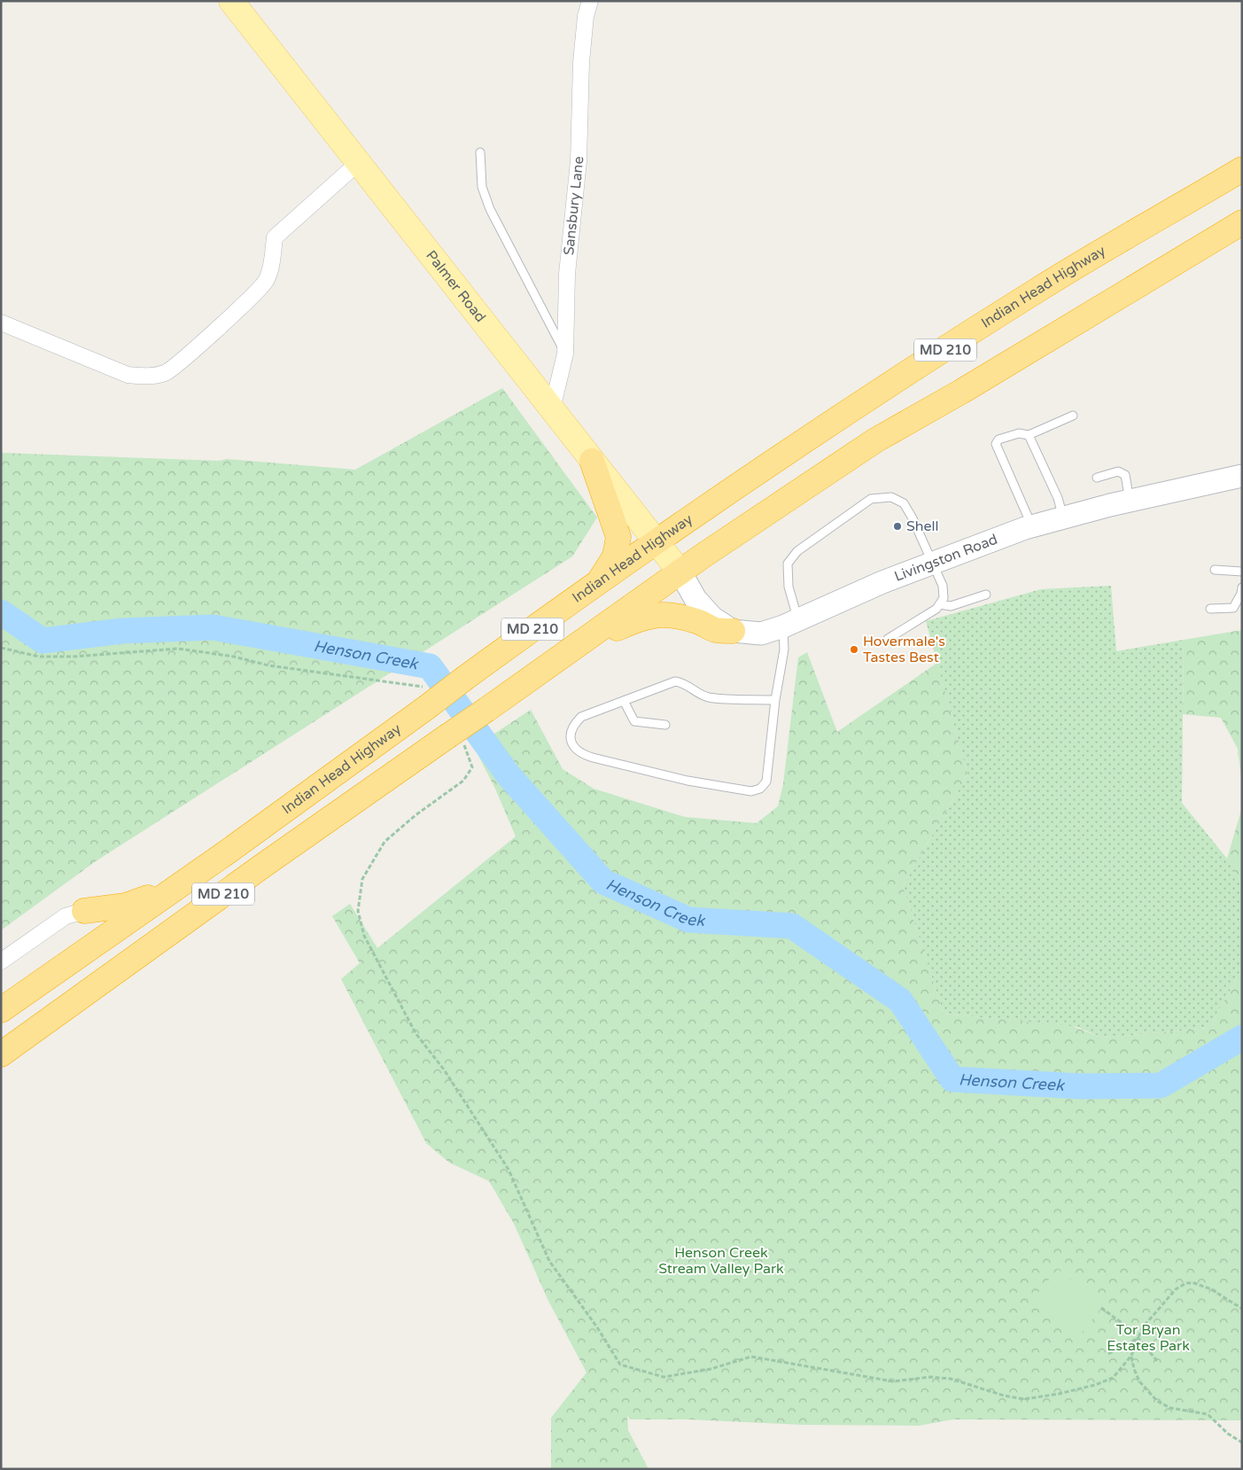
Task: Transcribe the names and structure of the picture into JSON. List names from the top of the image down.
{
  "streets": {
    "highway": ["Indian Head Highway", "MD 210"],
    "main road": ["Palmer Road", "Livingston Road"],
    "street": ["Sansbury Lane"]
  },
  "crossings": [
    ["Sansbury Lane", "Palmer Road"],
    ["Palmer Road", "Indian Head Highway"],
    ["Palmer Road", "MD 210"],
    ["Palmer Road", "Livingston Road"],
    ["MD 210", "Livingston Road"]
  ],
  "water": ["Henson Creek"],
  "parks": ["Henson Creek Stream Valley Park", "Tor Bryan Estates Park"],
  "places": ["Shell", "Hovermale's Tastes Best"]
}
